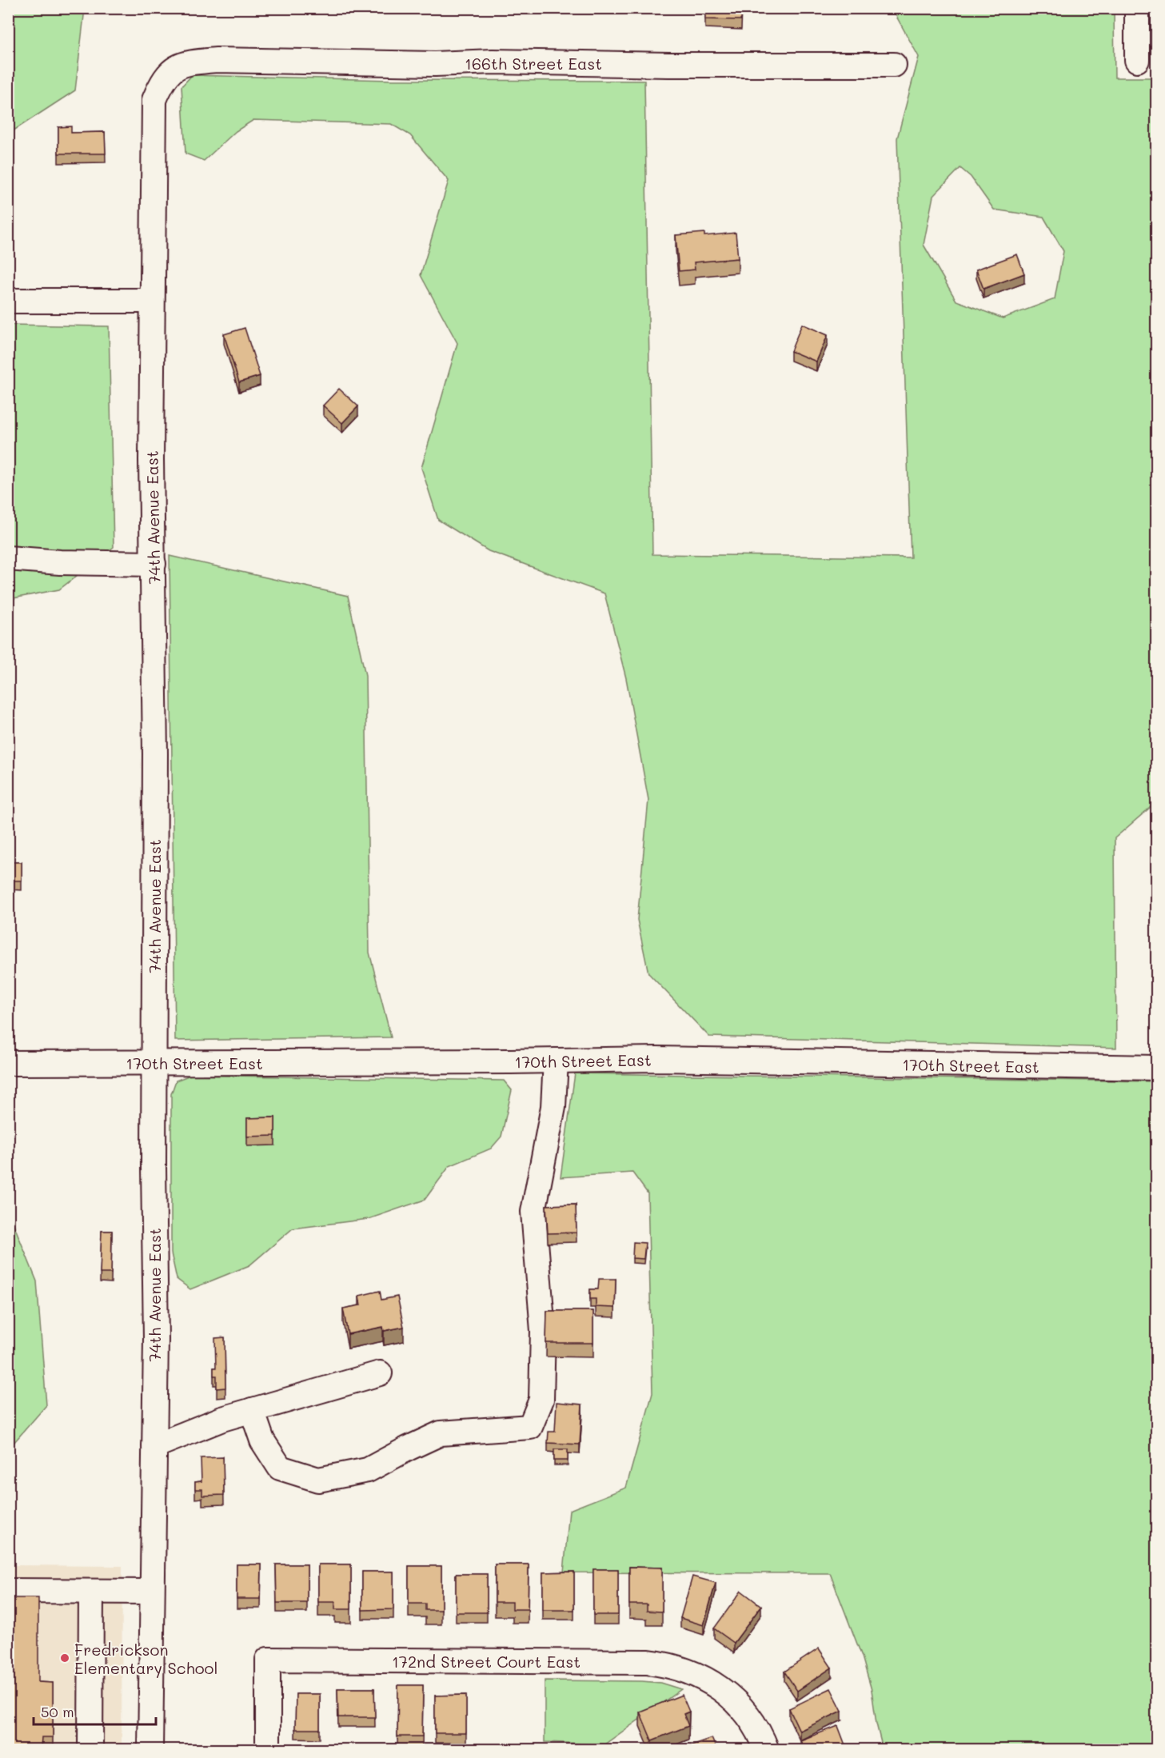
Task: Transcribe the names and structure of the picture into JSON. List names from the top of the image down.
{
  "streets": {
    "street": [
      "166th Street East",
      "74th Avenue East",
      "170th Street East",
      "172nd Street Court East"
    ]
  },
  "crossings": [
    ["166th Street East", "74th Avenue East"],
    ["74th Avenue East", "170th Street East"]
  ],
  "places": ["Fredrickson Elementary School"],
  "scale_bar": "50 m"
}
